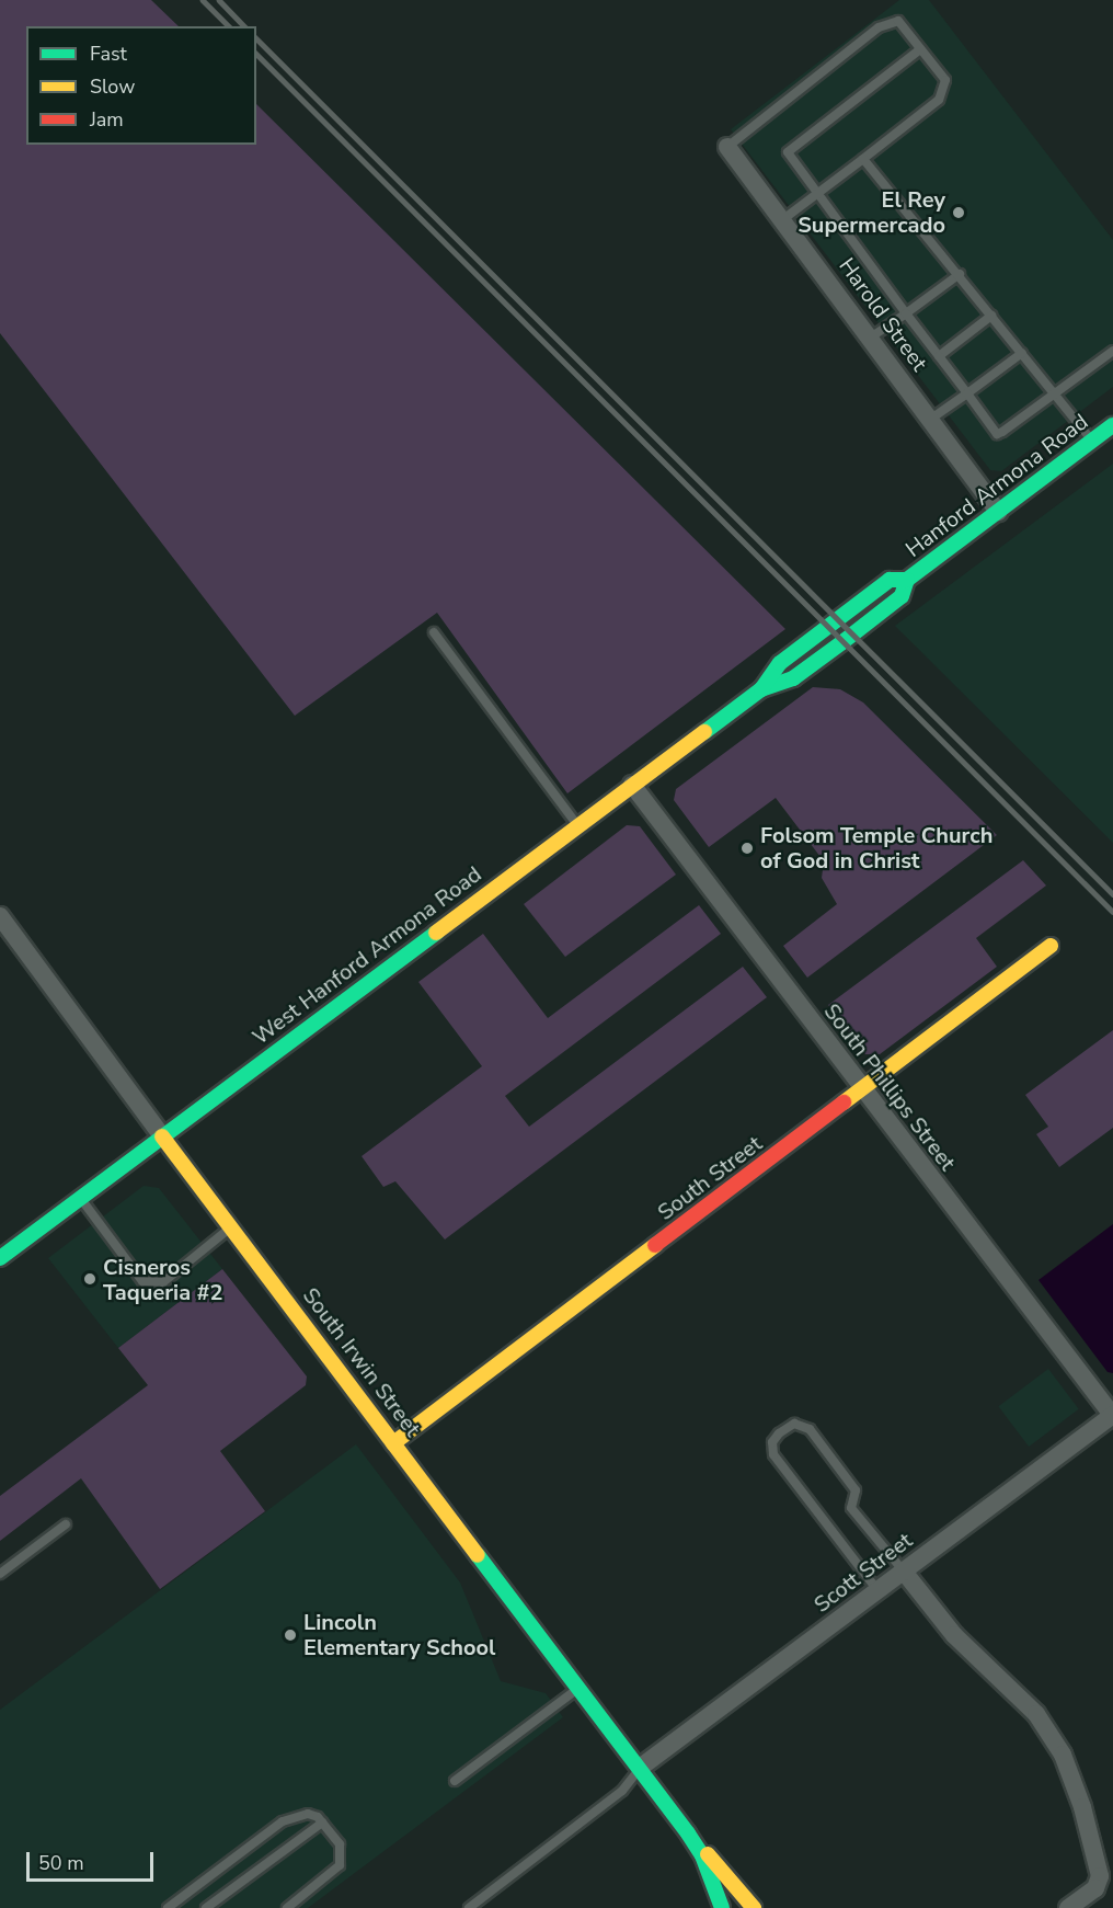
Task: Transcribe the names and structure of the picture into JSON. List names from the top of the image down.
{
  "streets": {
    "street": [
      "Harold Street",
      "Hanford Armona Road",
      "West Hanford Armona Road",
      "South Phillips Street",
      "South Street",
      "South Irwin Street",
      "Scott Street"
    ]
  },
  "crossings": [
    ["Harold Street", "Hanford Armona Road"],
    ["Hanford Armona Road", "West Hanford Armona Road"],
    ["West Hanford Armona Road", "South Phillips Street"],
    ["West Hanford Armona Road", "South Irwin Street"],
    ["South Phillips Street", "South Street"],
    ["South Phillips Street", "Scott Street"],
    ["South Street", "South Irwin Street"],
    ["South Irwin Street", "Scott Street"]
  ],
  "places": [
    "El Rey Supermercado",
    "Folsom Temple Church of God in Christ",
    "Cisneros Taqueria #2",
    "Lincoln Elementary School"
  ],
  "legend": ["Fast", "Slow", "Jam"],
  "scale_bar": "50 m"
}
